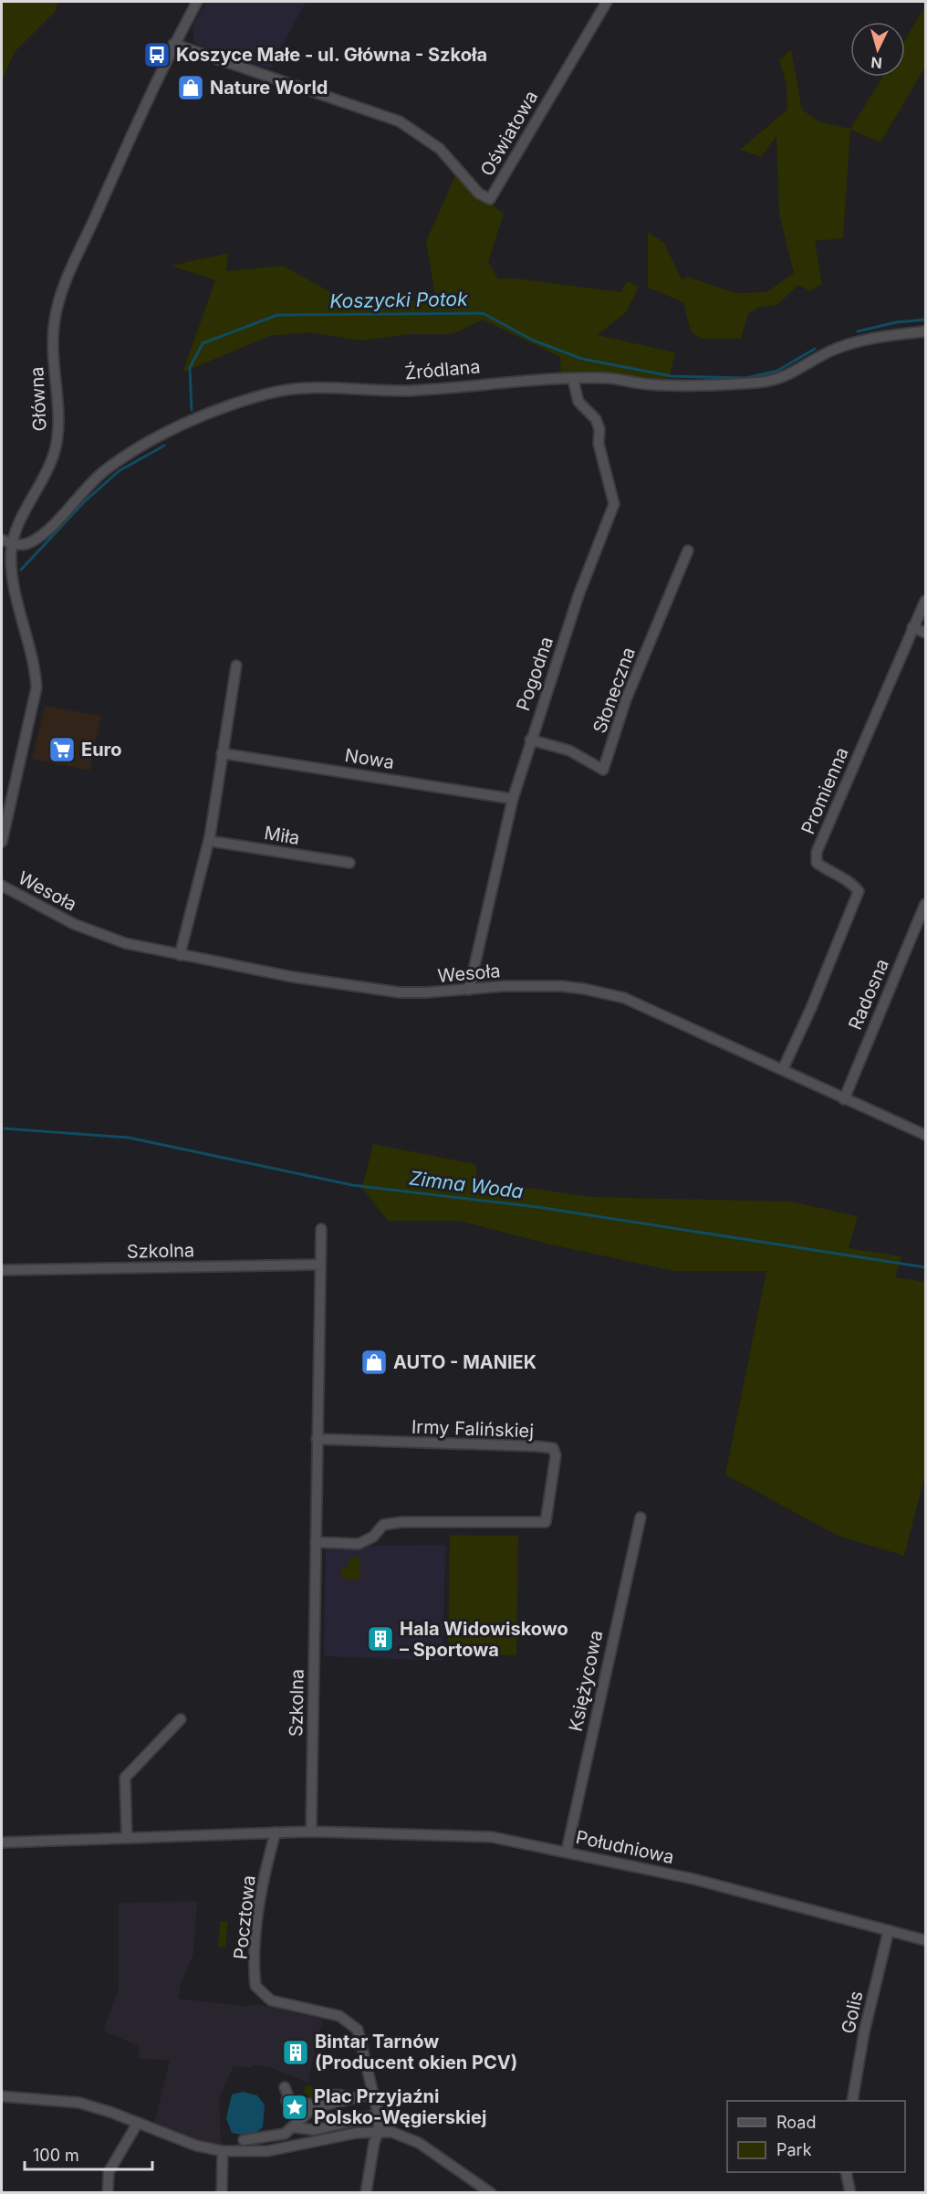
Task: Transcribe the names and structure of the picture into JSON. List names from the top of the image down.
{
  "streets": {
    "street": [
      "Oświatowa",
      "Źródlana",
      "Główna",
      "Pogodna",
      "Słoneczna",
      "Nowa",
      "Promienna",
      "Miła",
      "Wesoła",
      "Radosna",
      "Szkolna",
      "Irmy Falińskiej",
      "Księżycowa",
      "Południowa",
      "Pocztowa",
      "Golis"
    ]
  },
  "crossings": [
    ["Oświatowa", "Główna"],
    ["Źródlana", "Główna"],
    ["Źródlana", "Pogodna"],
    ["Pogodna", "Słoneczna"],
    ["Pogodna", "Nowa"],
    ["Pogodna", "Wesoła"],
    ["Promienna", "Wesoła"],
    ["Wesoła", "Radosna"],
    ["Szkolna", "Irmy Falińskiej"],
    ["Szkolna", "Południowa"],
    ["Księżycowa", "Południowa"],
    ["Południowa", "Golis"]
  ],
  "water": ["Koszycki Potok", "Zimna Woda"],
  "places": {
    "bus stop": ["Koszyce Małe - ul. Główna - Szkoła"],
    "shop": ["Nature World", "AUTO - MANIEK"],
    "supermarket": ["Euro"],
    "building": ["Hala Widowiskowo – Sportowa", "Bintar Tarnów (Producent okien PCV)"],
    "place": ["Plac Przyjaźni Polsko-Węgierskiej"]
  },
  "legend": ["Road", "Park"],
  "scale_bar": "100 m",
  "north": "bottom"
}
